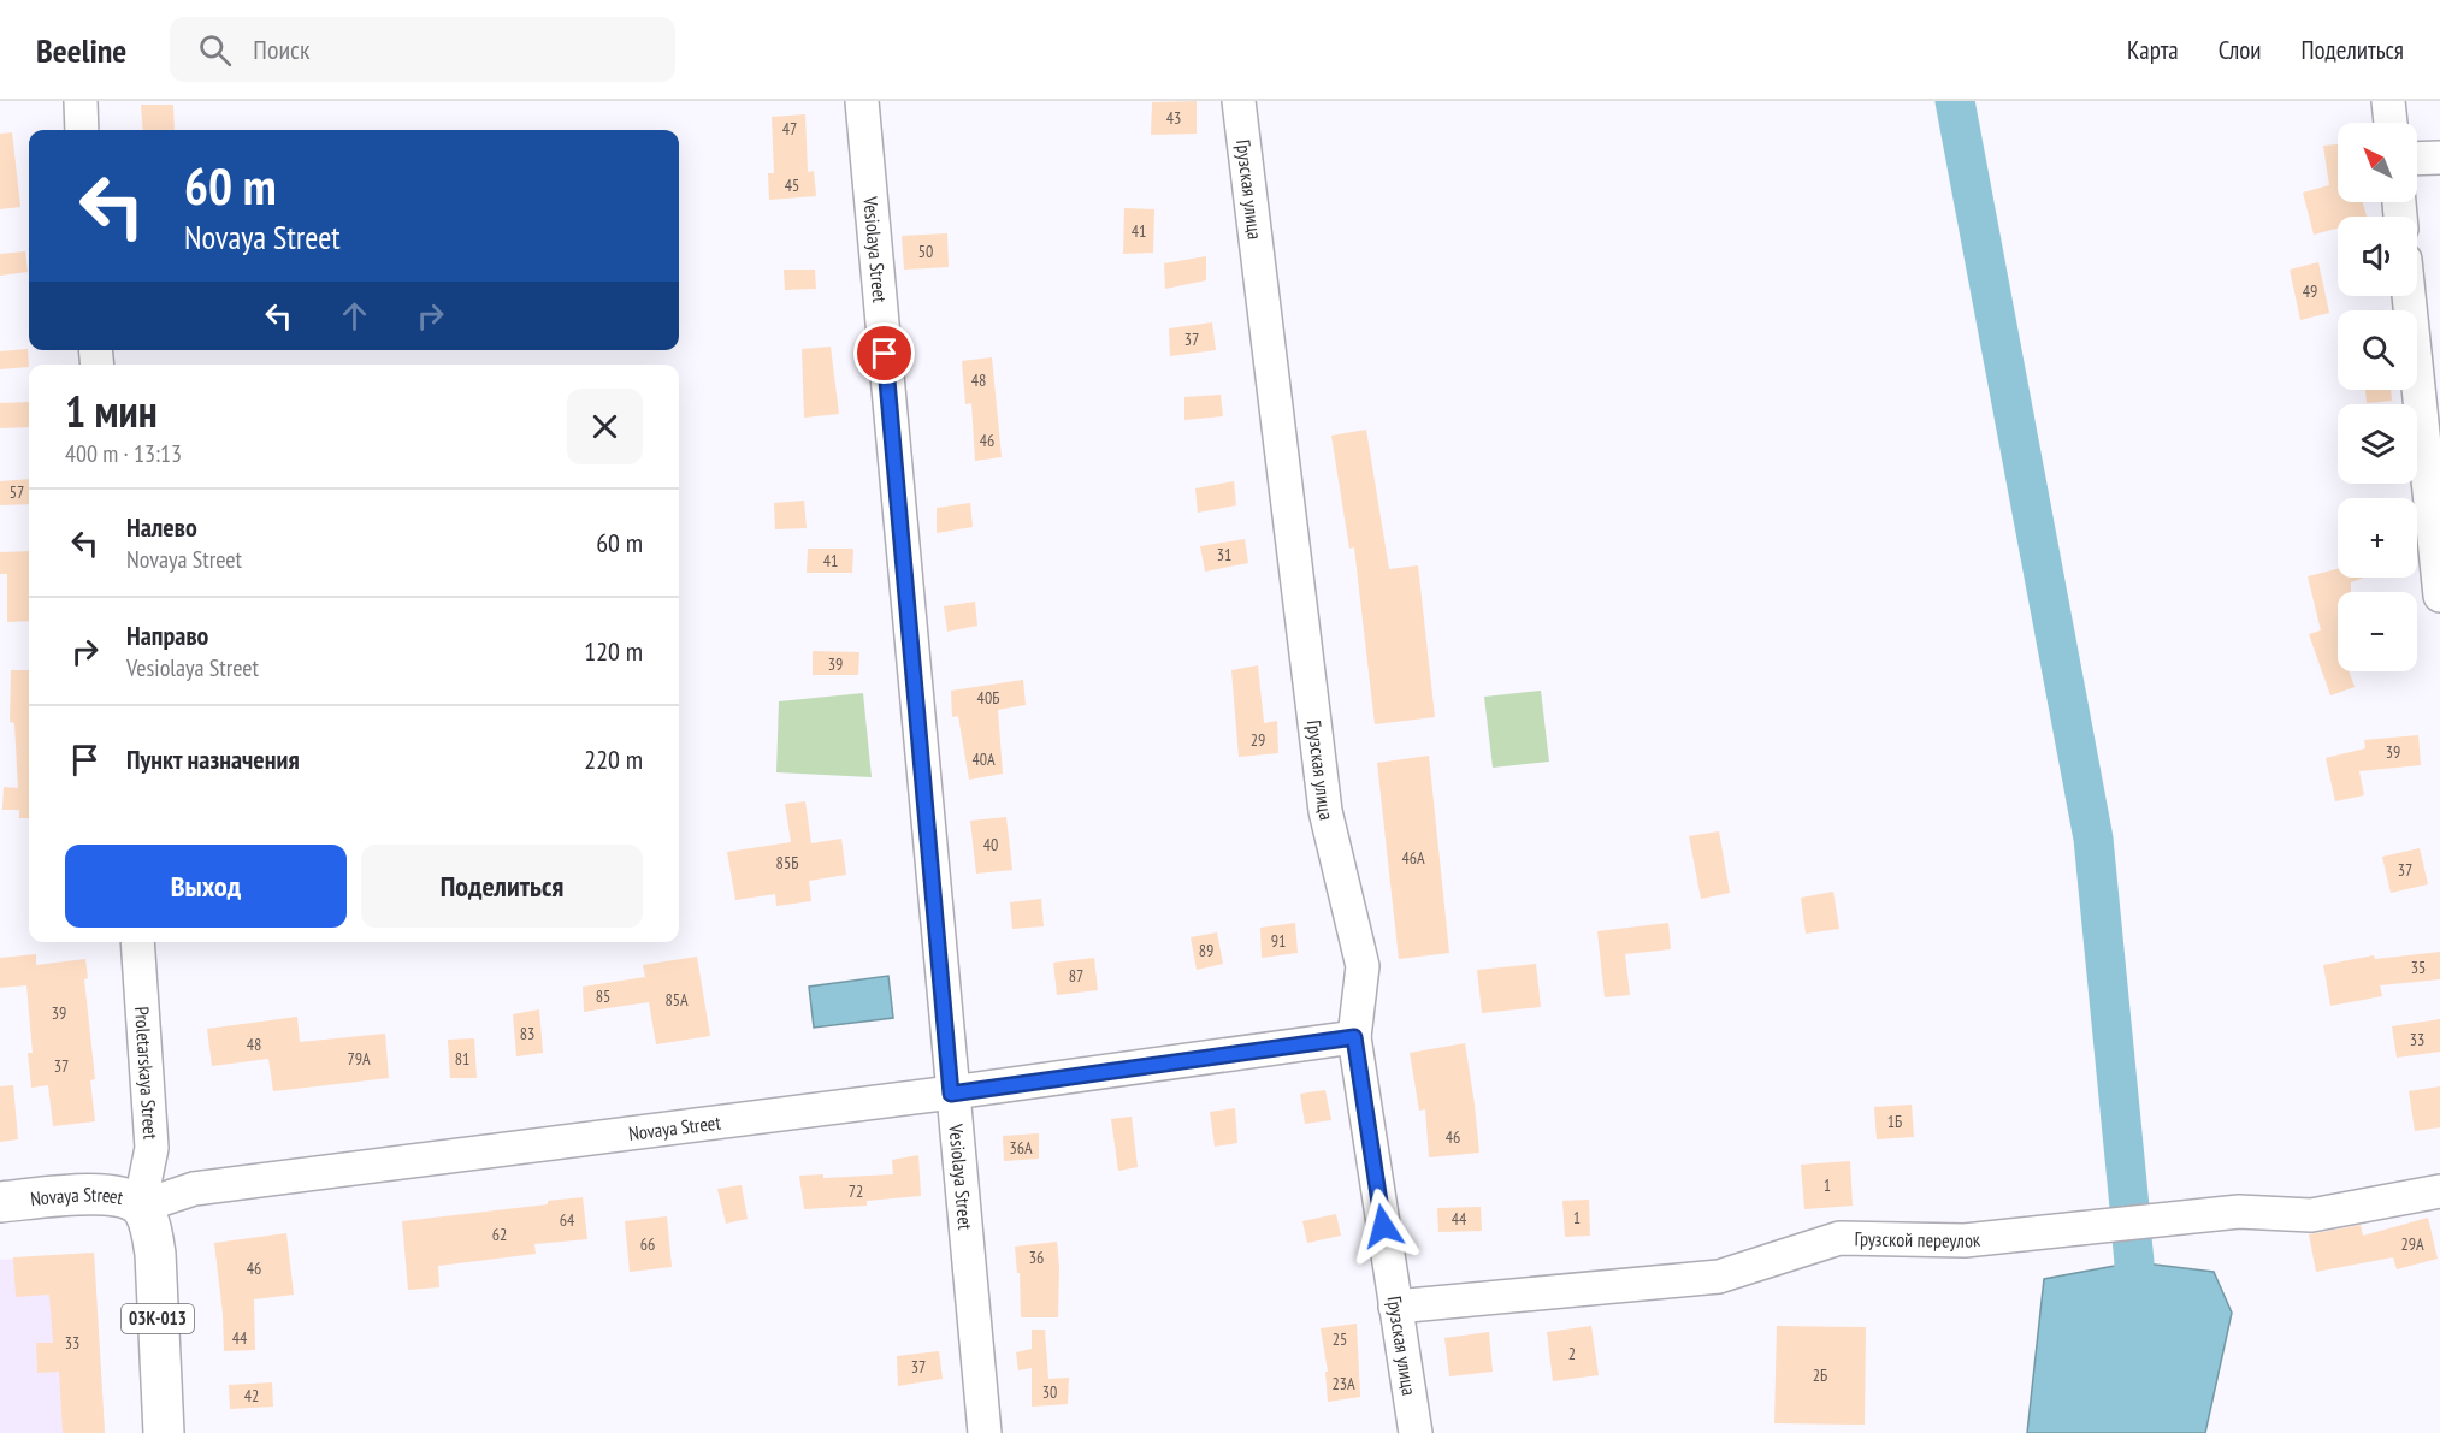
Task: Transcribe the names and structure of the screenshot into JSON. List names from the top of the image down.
{
  "streets": {
    "main road": ["Novaya Street", "03К-013"],
    "street": [
      "Грузская улица",
      "Vesiolaya Street",
      "Proletarskaya Street",
      "Грузской переулок"
    ]
  },
  "crossings": [
    ["Грузская улица", "Novaya Street"],
    ["Грузская улица", "Грузской переулок"],
    ["Vesiolaya Street", "Novaya Street"],
    ["Proletarskaya Street", "Novaya Street"],
    ["Proletarskaya Street", "03К-013"],
    ["Novaya Street", "03К-013"]
  ],
  "house_numbers": [
    "43",
    "47",
    "45",
    "41",
    "50",
    "49",
    "37",
    "48",
    "46",
    "57",
    "31",
    "41",
    "39",
    "40Б",
    "29",
    "39",
    "40А",
    "40",
    "46А",
    "85Б",
    "37",
    "91",
    "89",
    "35",
    "87",
    "85",
    "85А",
    "39",
    "83",
    "33",
    "48",
    "79А",
    "81",
    "37",
    "1Б",
    "46",
    "36А",
    "1",
    "72",
    "1",
    "44",
    "64",
    "62",
    "66",
    "29А",
    "36",
    "46",
    "44",
    "25",
    "33",
    "2",
    "37",
    "2Б",
    "23А",
    "30",
    "42"
  ],
  "north": "top left",
  "page": {
    "header": "Beeline",
    "search": "Поиск",
    "nav": ["Карта", "Слои", "Поделиться"],
    "map_buttons": ["+", "−"],
    "turn": ["60 m", "Novaya Street"],
    "heading": ["1 мин", "400 m · 13:13"],
    "list": [
      {
        "name": "Налево",
        "note": "Novaya Street",
        "value": "60 m"
      },
      {
        "name": "Направо",
        "note": "Vesiolaya Street",
        "value": "120 m"
      },
      {
        "name": "Пункт назначения",
        "value": "220 m"
      }
    ],
    "buttons": ["Выход", "Поделиться"]
  }
}
